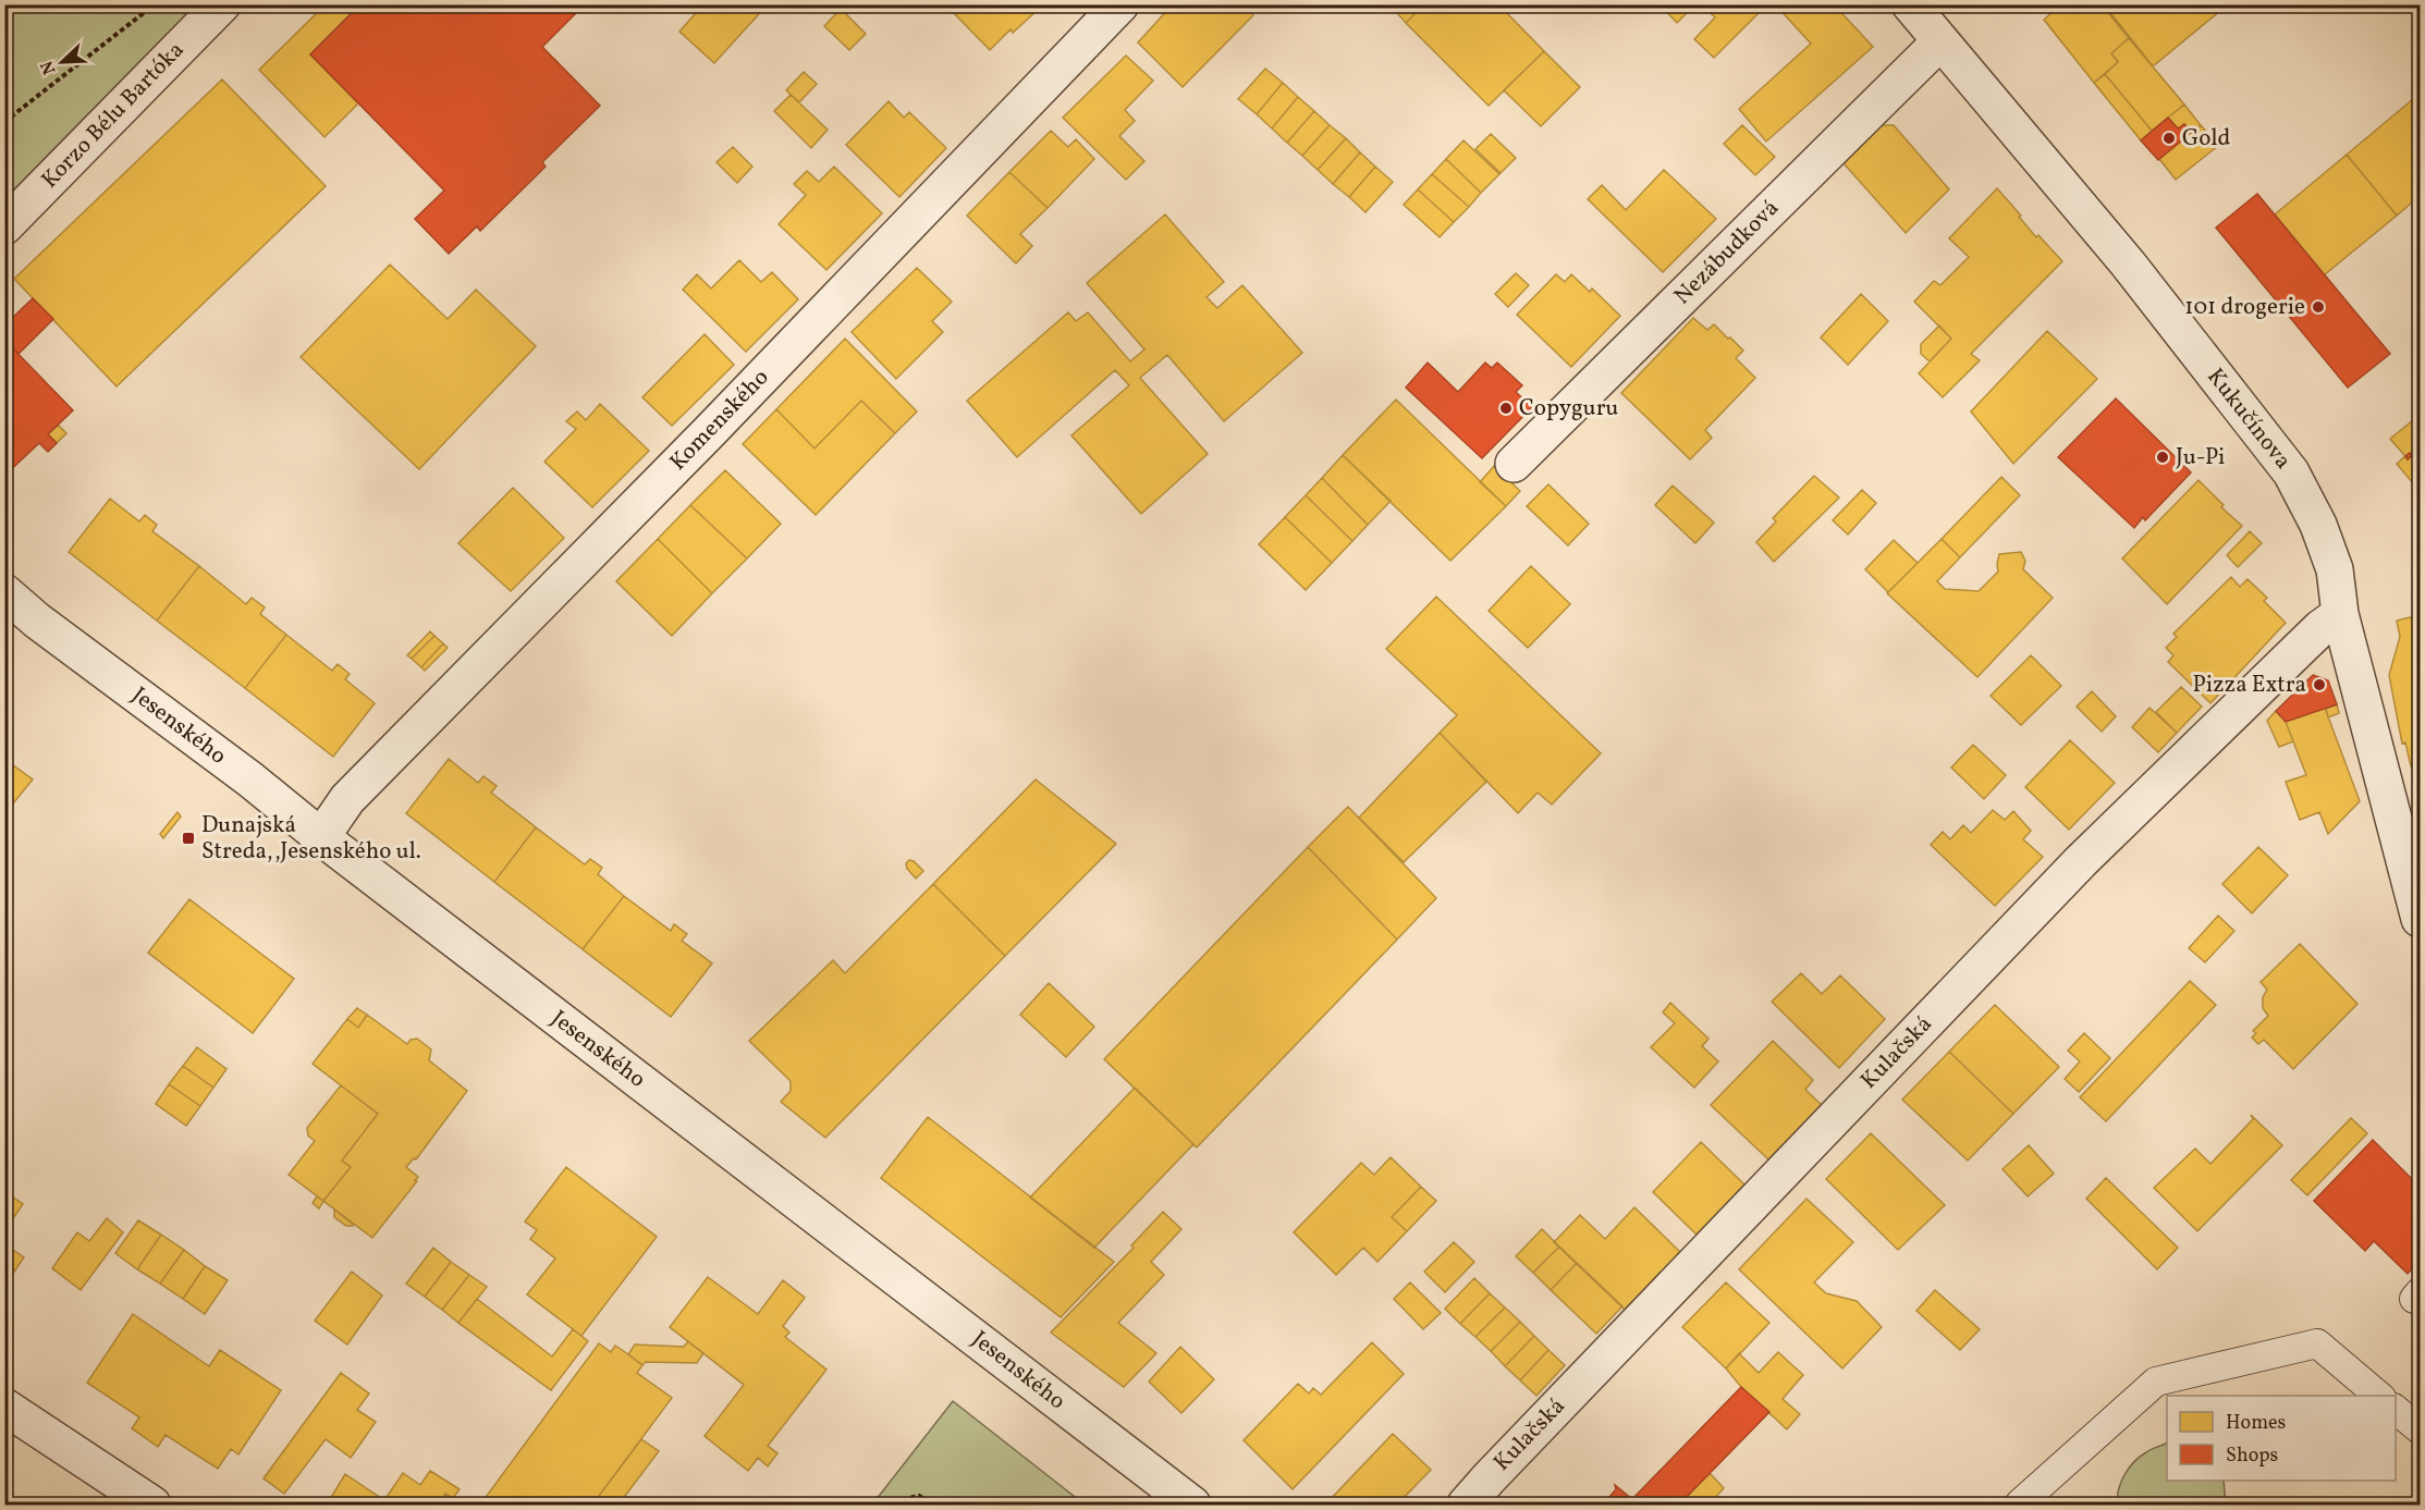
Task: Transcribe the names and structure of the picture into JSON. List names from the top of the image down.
{
  "streets": {
    "street": [
      "Korzo Bélu Bartóka",
      "Nezábudková",
      "Kukučínova",
      "Komenského",
      "Jesenského",
      "Kulačská"
    ]
  },
  "crossings": [
    ["Nezábudková", "Kukučínova"],
    ["Kukučínova", "Kulačská"],
    ["Komenského", "Jesenského"]
  ],
  "places": {
    "other": [
      "Gold",
      "101 drogerie",
      "Copyguru",
      "Ju-Pi",
      "Pizza Extra"
    ],
    "transit": ["Dunajská Streda,,Jesenského ul."]
  },
  "legend": ["Homes", "Shops"],
  "north": "bottom left"
}
